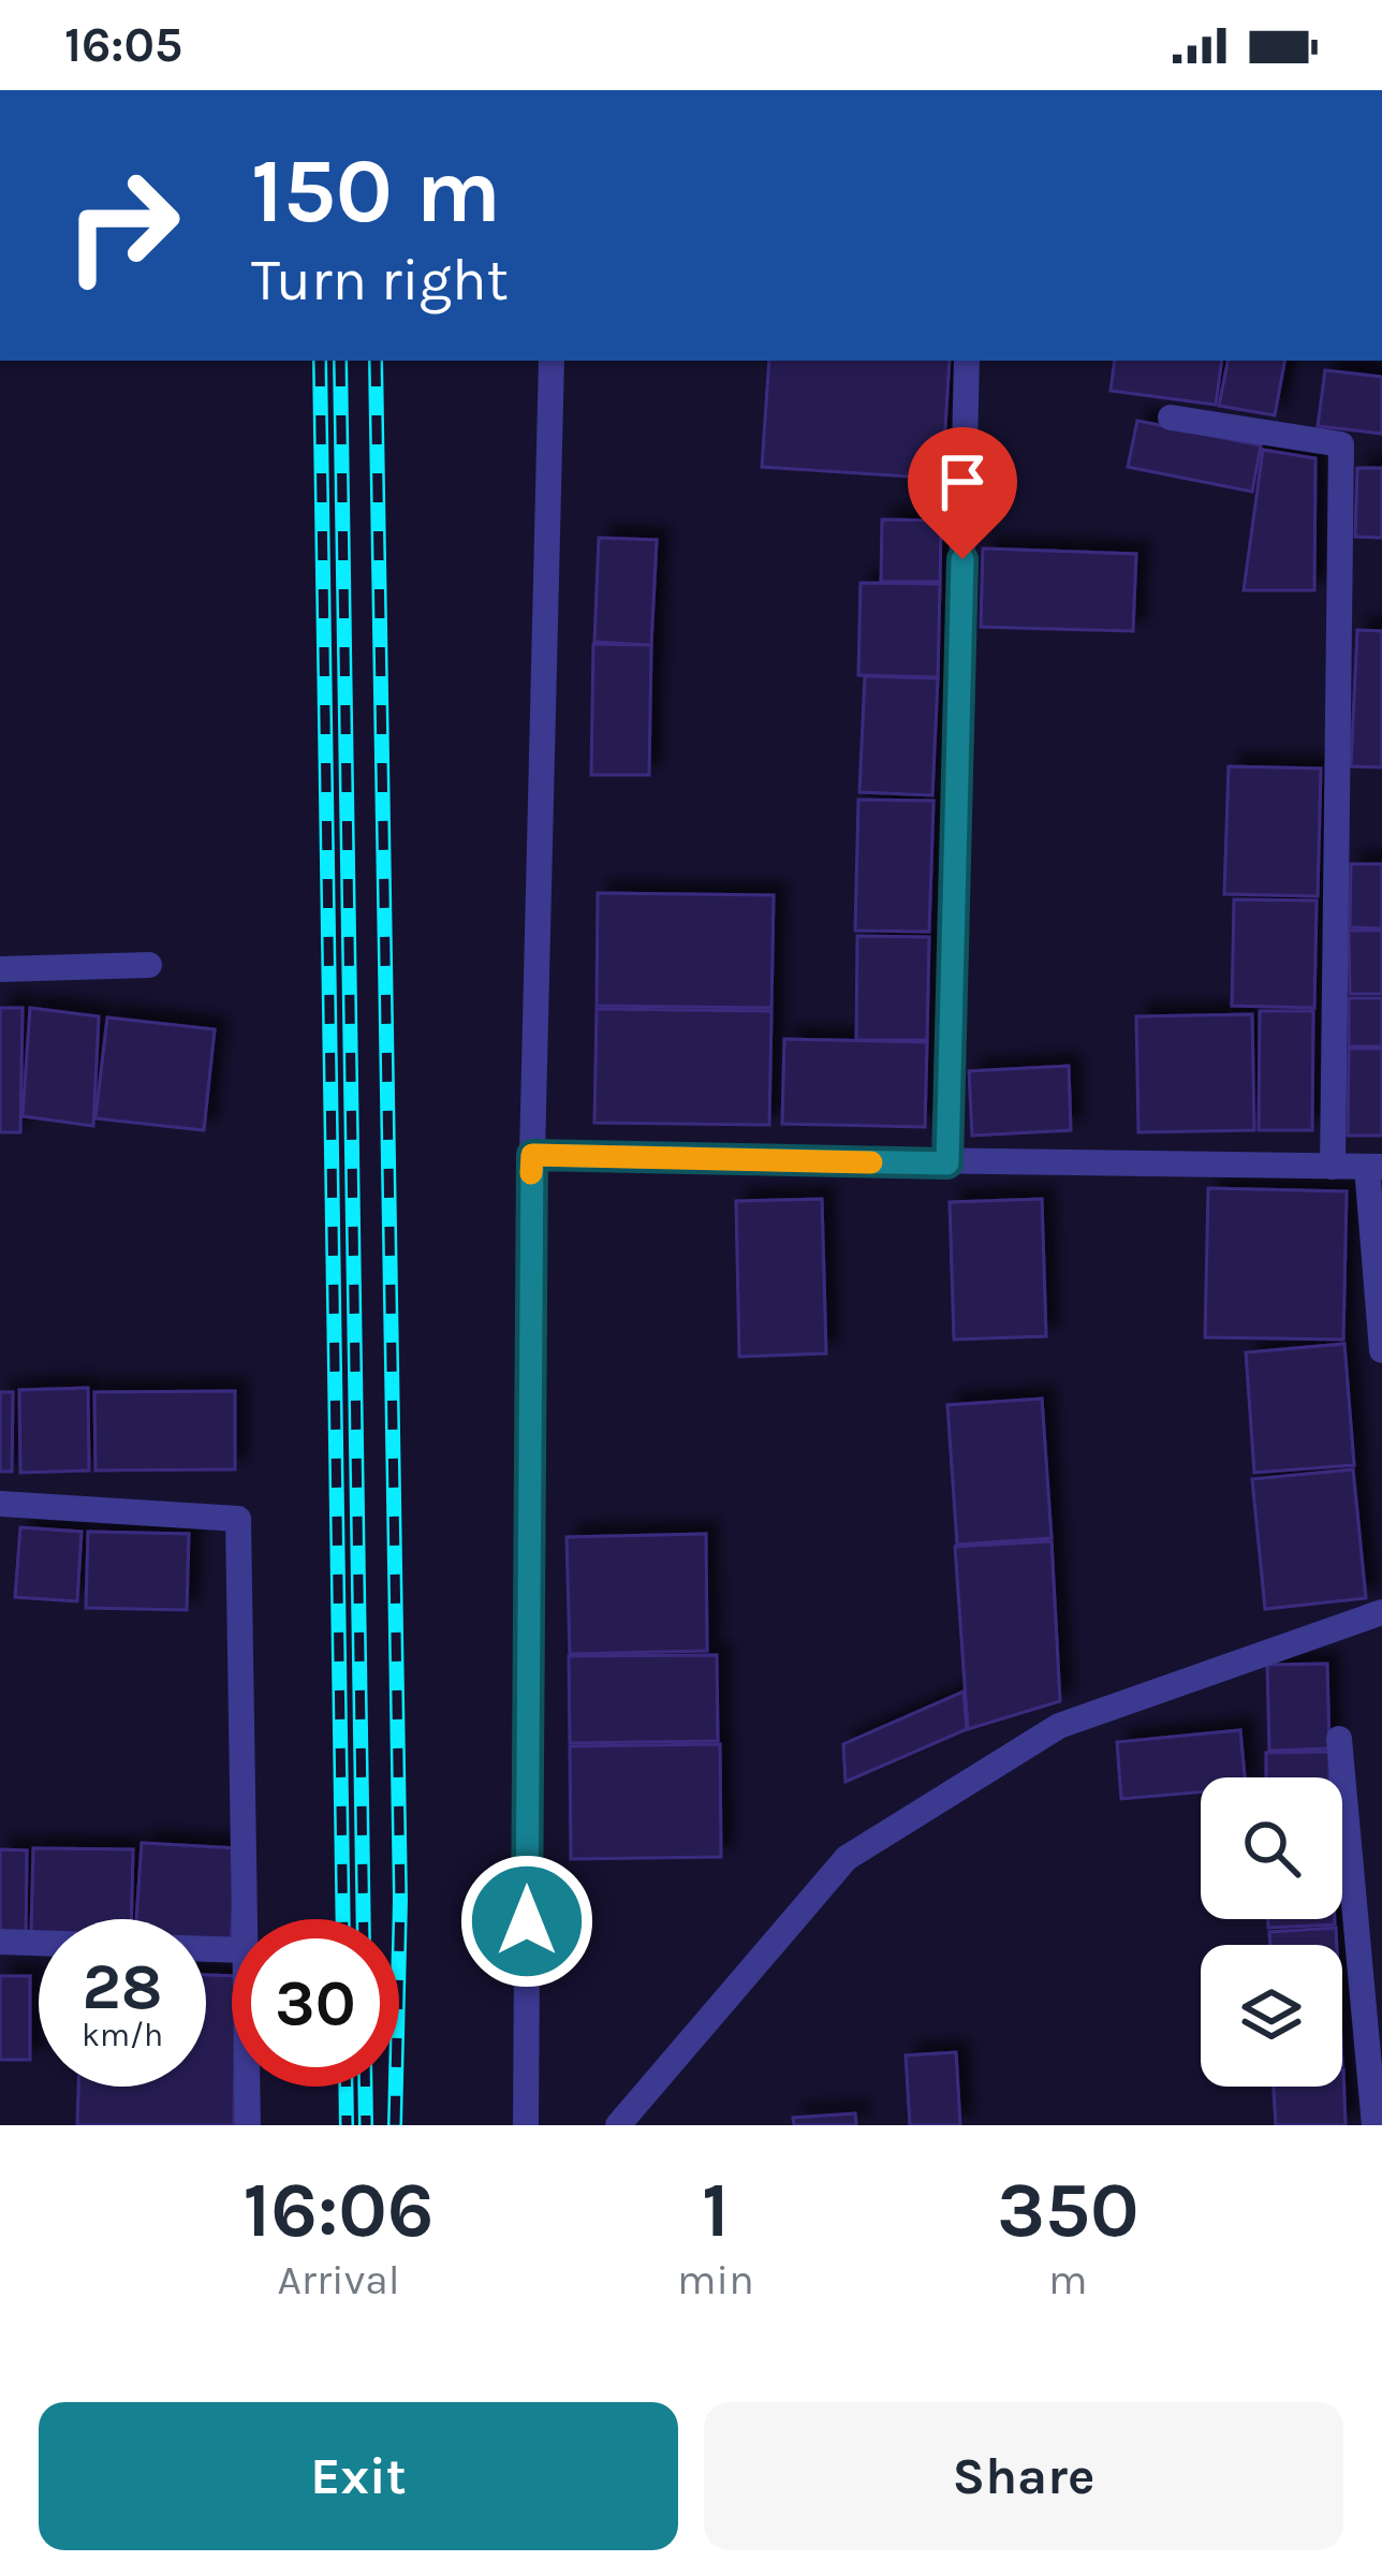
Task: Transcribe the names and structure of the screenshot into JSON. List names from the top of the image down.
{
  "page": {
    "status": "16:05",
    "turn": ["150 m", "Turn right"],
    "speed": "28 km/h",
    "limit": "30",
    "eta": [
      "16:06",
      "Arrival",
      "1",
      "min",
      "350",
      "m"
    ],
    "buttons": ["Exit", "Share"]
  }
}
